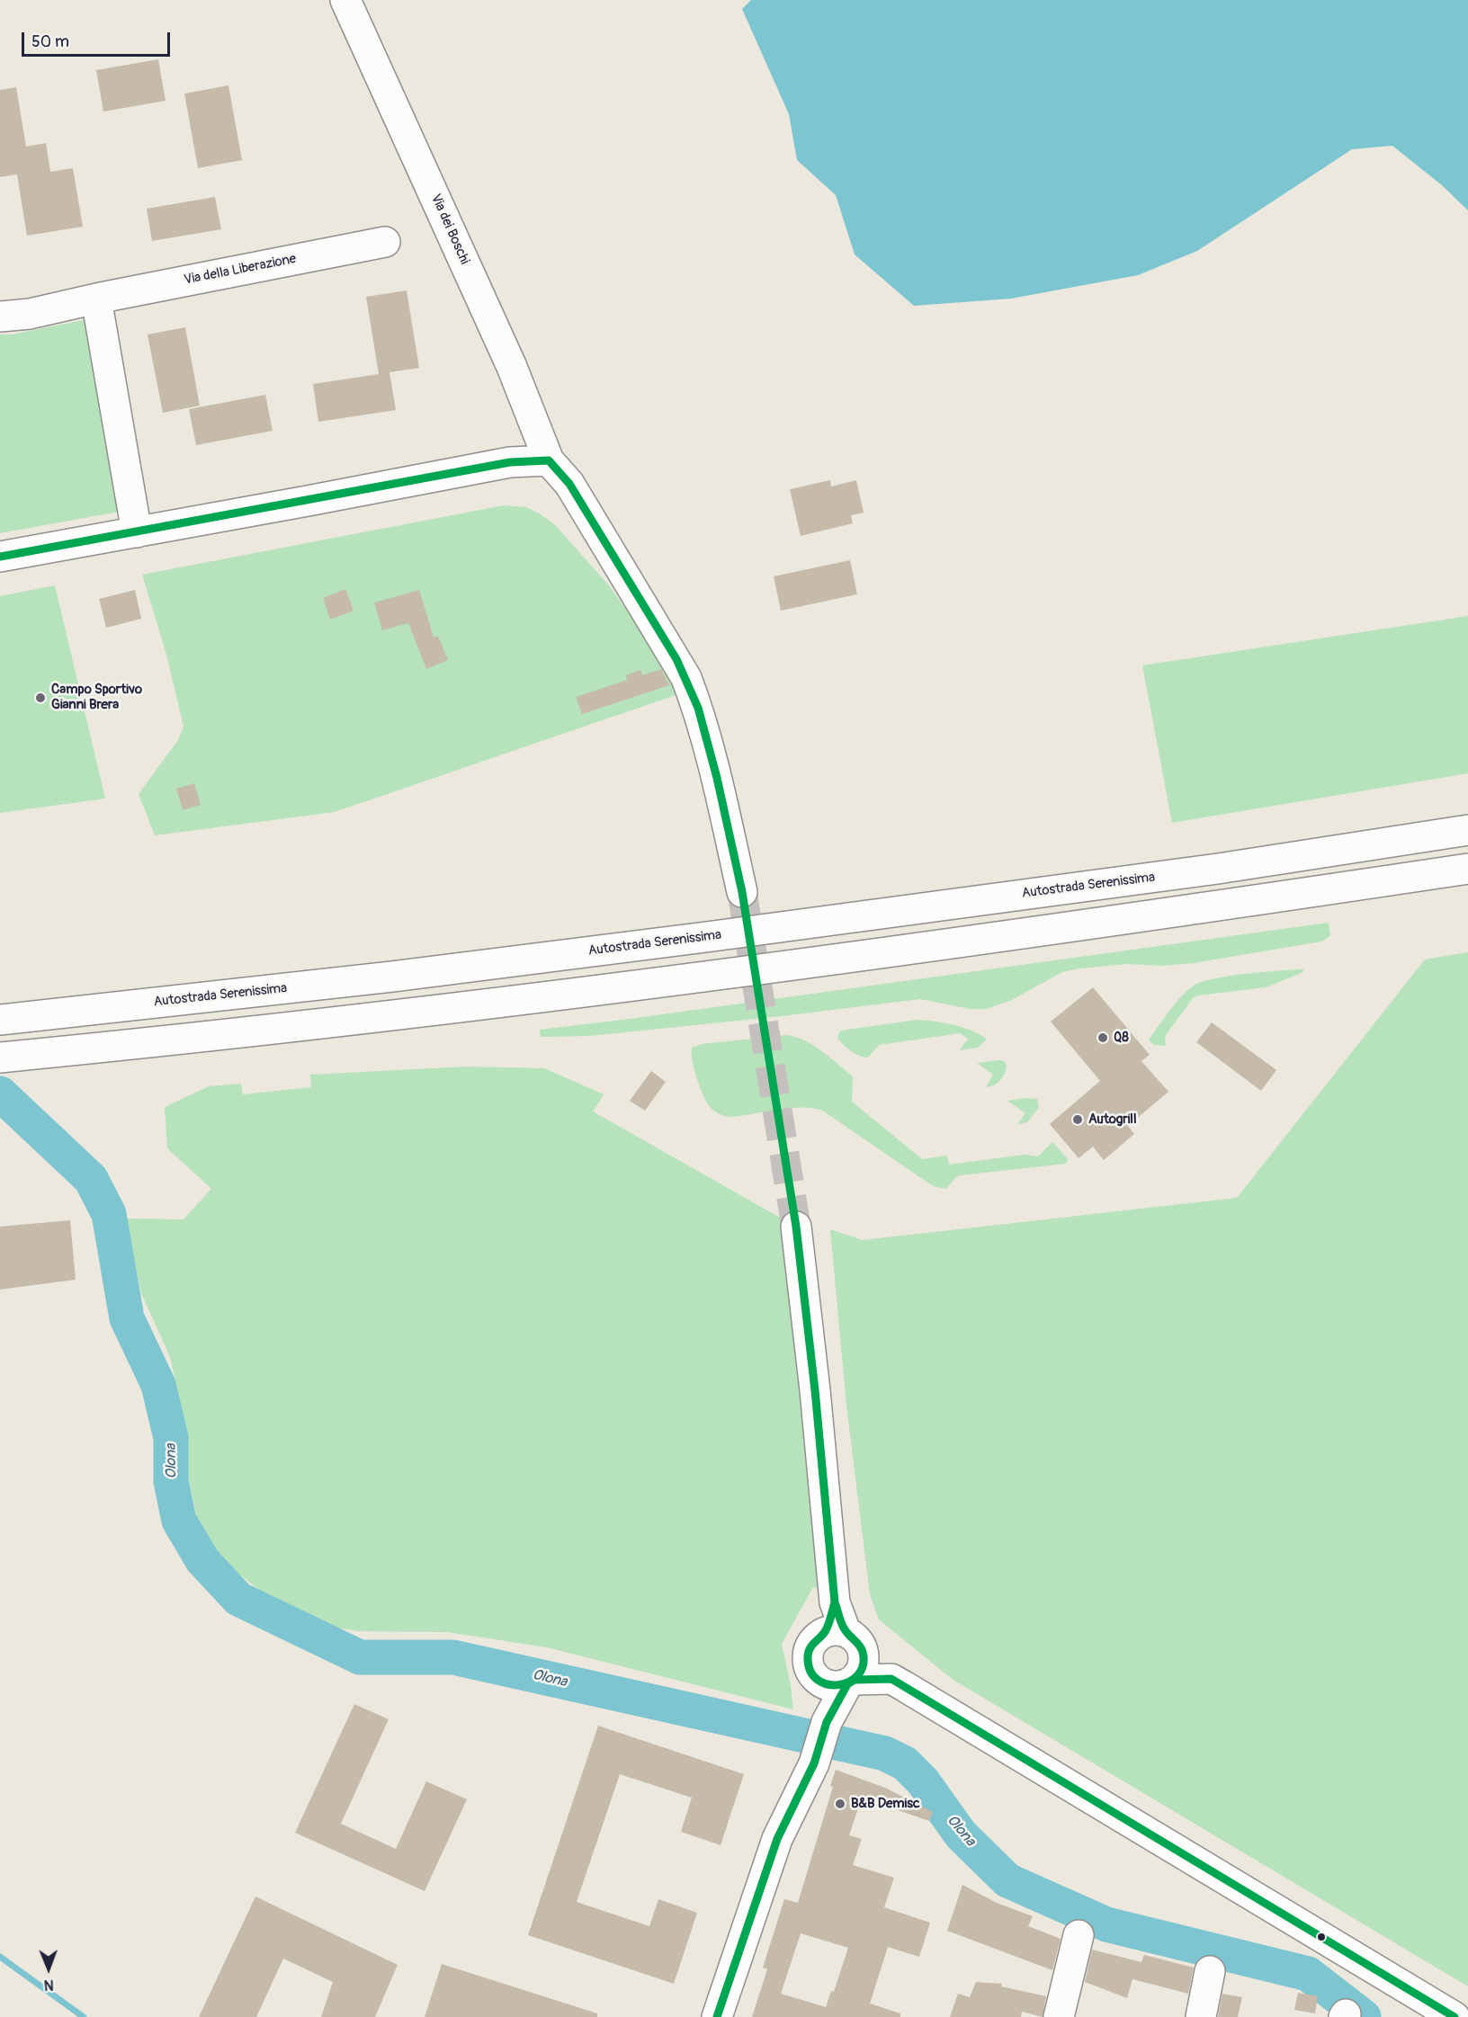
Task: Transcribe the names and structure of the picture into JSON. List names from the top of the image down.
{
  "streets": {
    "main road": ["Via dei Boschi", "Via della Liberazione", "Autostrada Serenissima"]
  },
  "water": ["Olona"],
  "places": [
    "Campo Sportivo Gianni Brera",
    "Q8",
    "Autogrill",
    "B&B Demisc"
  ],
  "scale_bar": "50 m",
  "north": "bottom"
}
